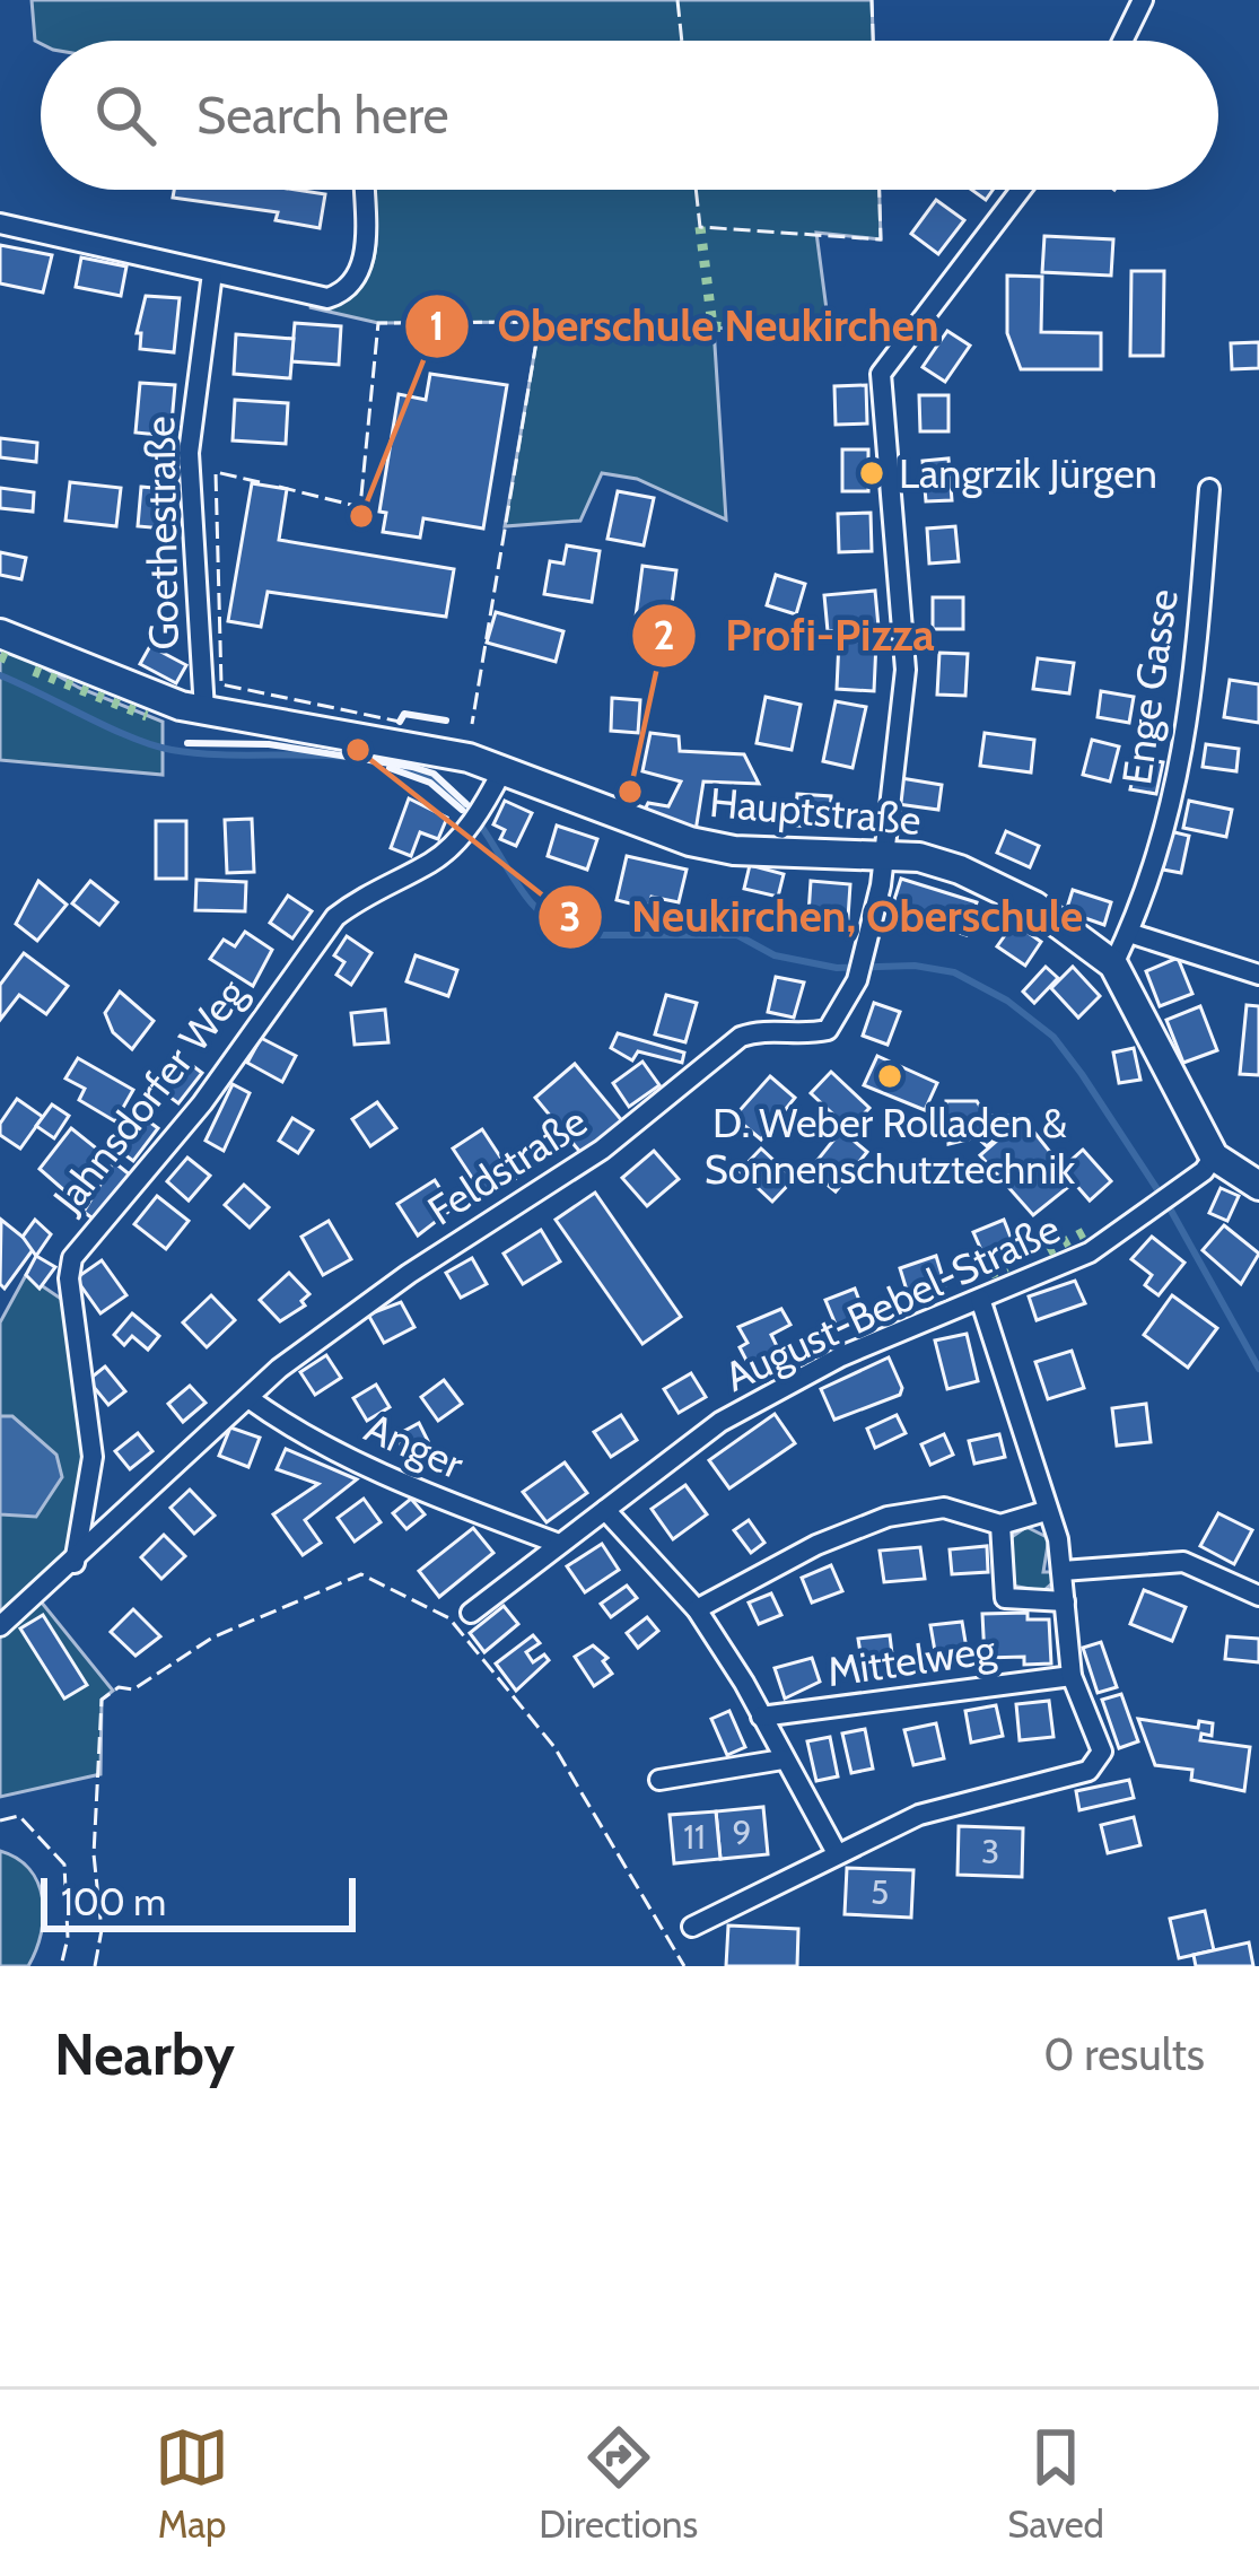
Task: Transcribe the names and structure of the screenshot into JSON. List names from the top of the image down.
{
  "streets": {
    "main road": ["Hauptstraße"],
    "street": [
      "Goethestraße",
      "Enge Gasse",
      "Jahnsdorfer Weg",
      "Feldstraße",
      "August-Bebel-Straße",
      "Anger",
      "Mittelweg"
    ]
  },
  "crossings": [
    ["Goethestraße", "Hauptstraße"],
    ["Enge Gasse", "Hauptstraße"],
    ["Hauptstraße", "Jahnsdorfer Weg"],
    ["Hauptstraße", "Feldstraße"],
    ["Hauptstraße", "August-Bebel-Straße"],
    ["Jahnsdorfer Weg", "Feldstraße"],
    ["Feldstraße", "Anger"],
    ["August-Bebel-Straße", "Anger"]
  ],
  "places": [
    "Langrzik Jürgen",
    "Oberschule Neukirchen",
    "Neukirchen, Oberschule",
    "Profi-Pizza",
    "D. Weber Rolladen & Sonnenschutztechnik"
  ],
  "house_numbers": [
    "9",
    "11",
    "3",
    "5"
  ],
  "scale_bar": "100 m",
  "page": {
    "search": "Search here",
    "scale": "100 m",
    "heading": ["Nearby", "0 results"],
    "nav": ["Map", "Directions", "Saved"]
  }
}
